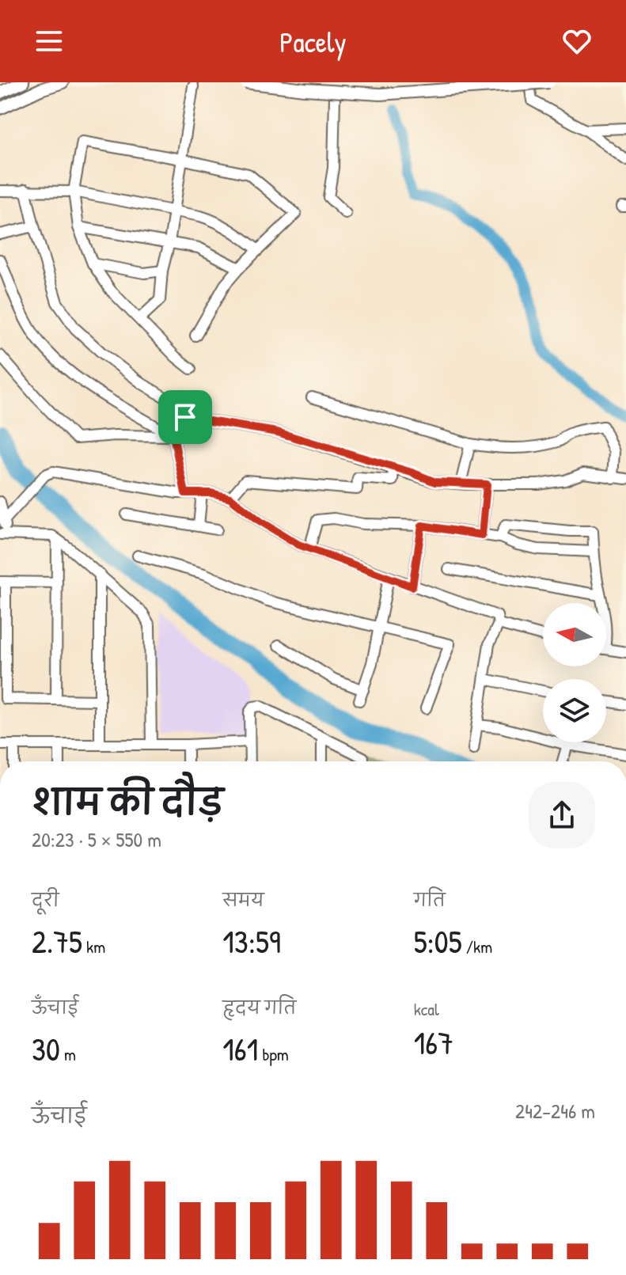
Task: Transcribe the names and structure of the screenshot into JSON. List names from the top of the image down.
{
  "north": "left",
  "page": {
    "header": "Pacely",
    "heading": ["शाम की दौड़", "20:23 · 5 × 550 m"],
    "stats": [
      ["दूरी", "2.75 km"],
      ["समय", "13:59"],
      ["गति", "5:05 /km"],
      ["ऊँचाई", "30 m"],
      ["हृदय गति", "161 bpm"],
      ["kcal", "167"]
    ],
    "chart": ["ऊँचाई", "242–246 m"]
  }
}
